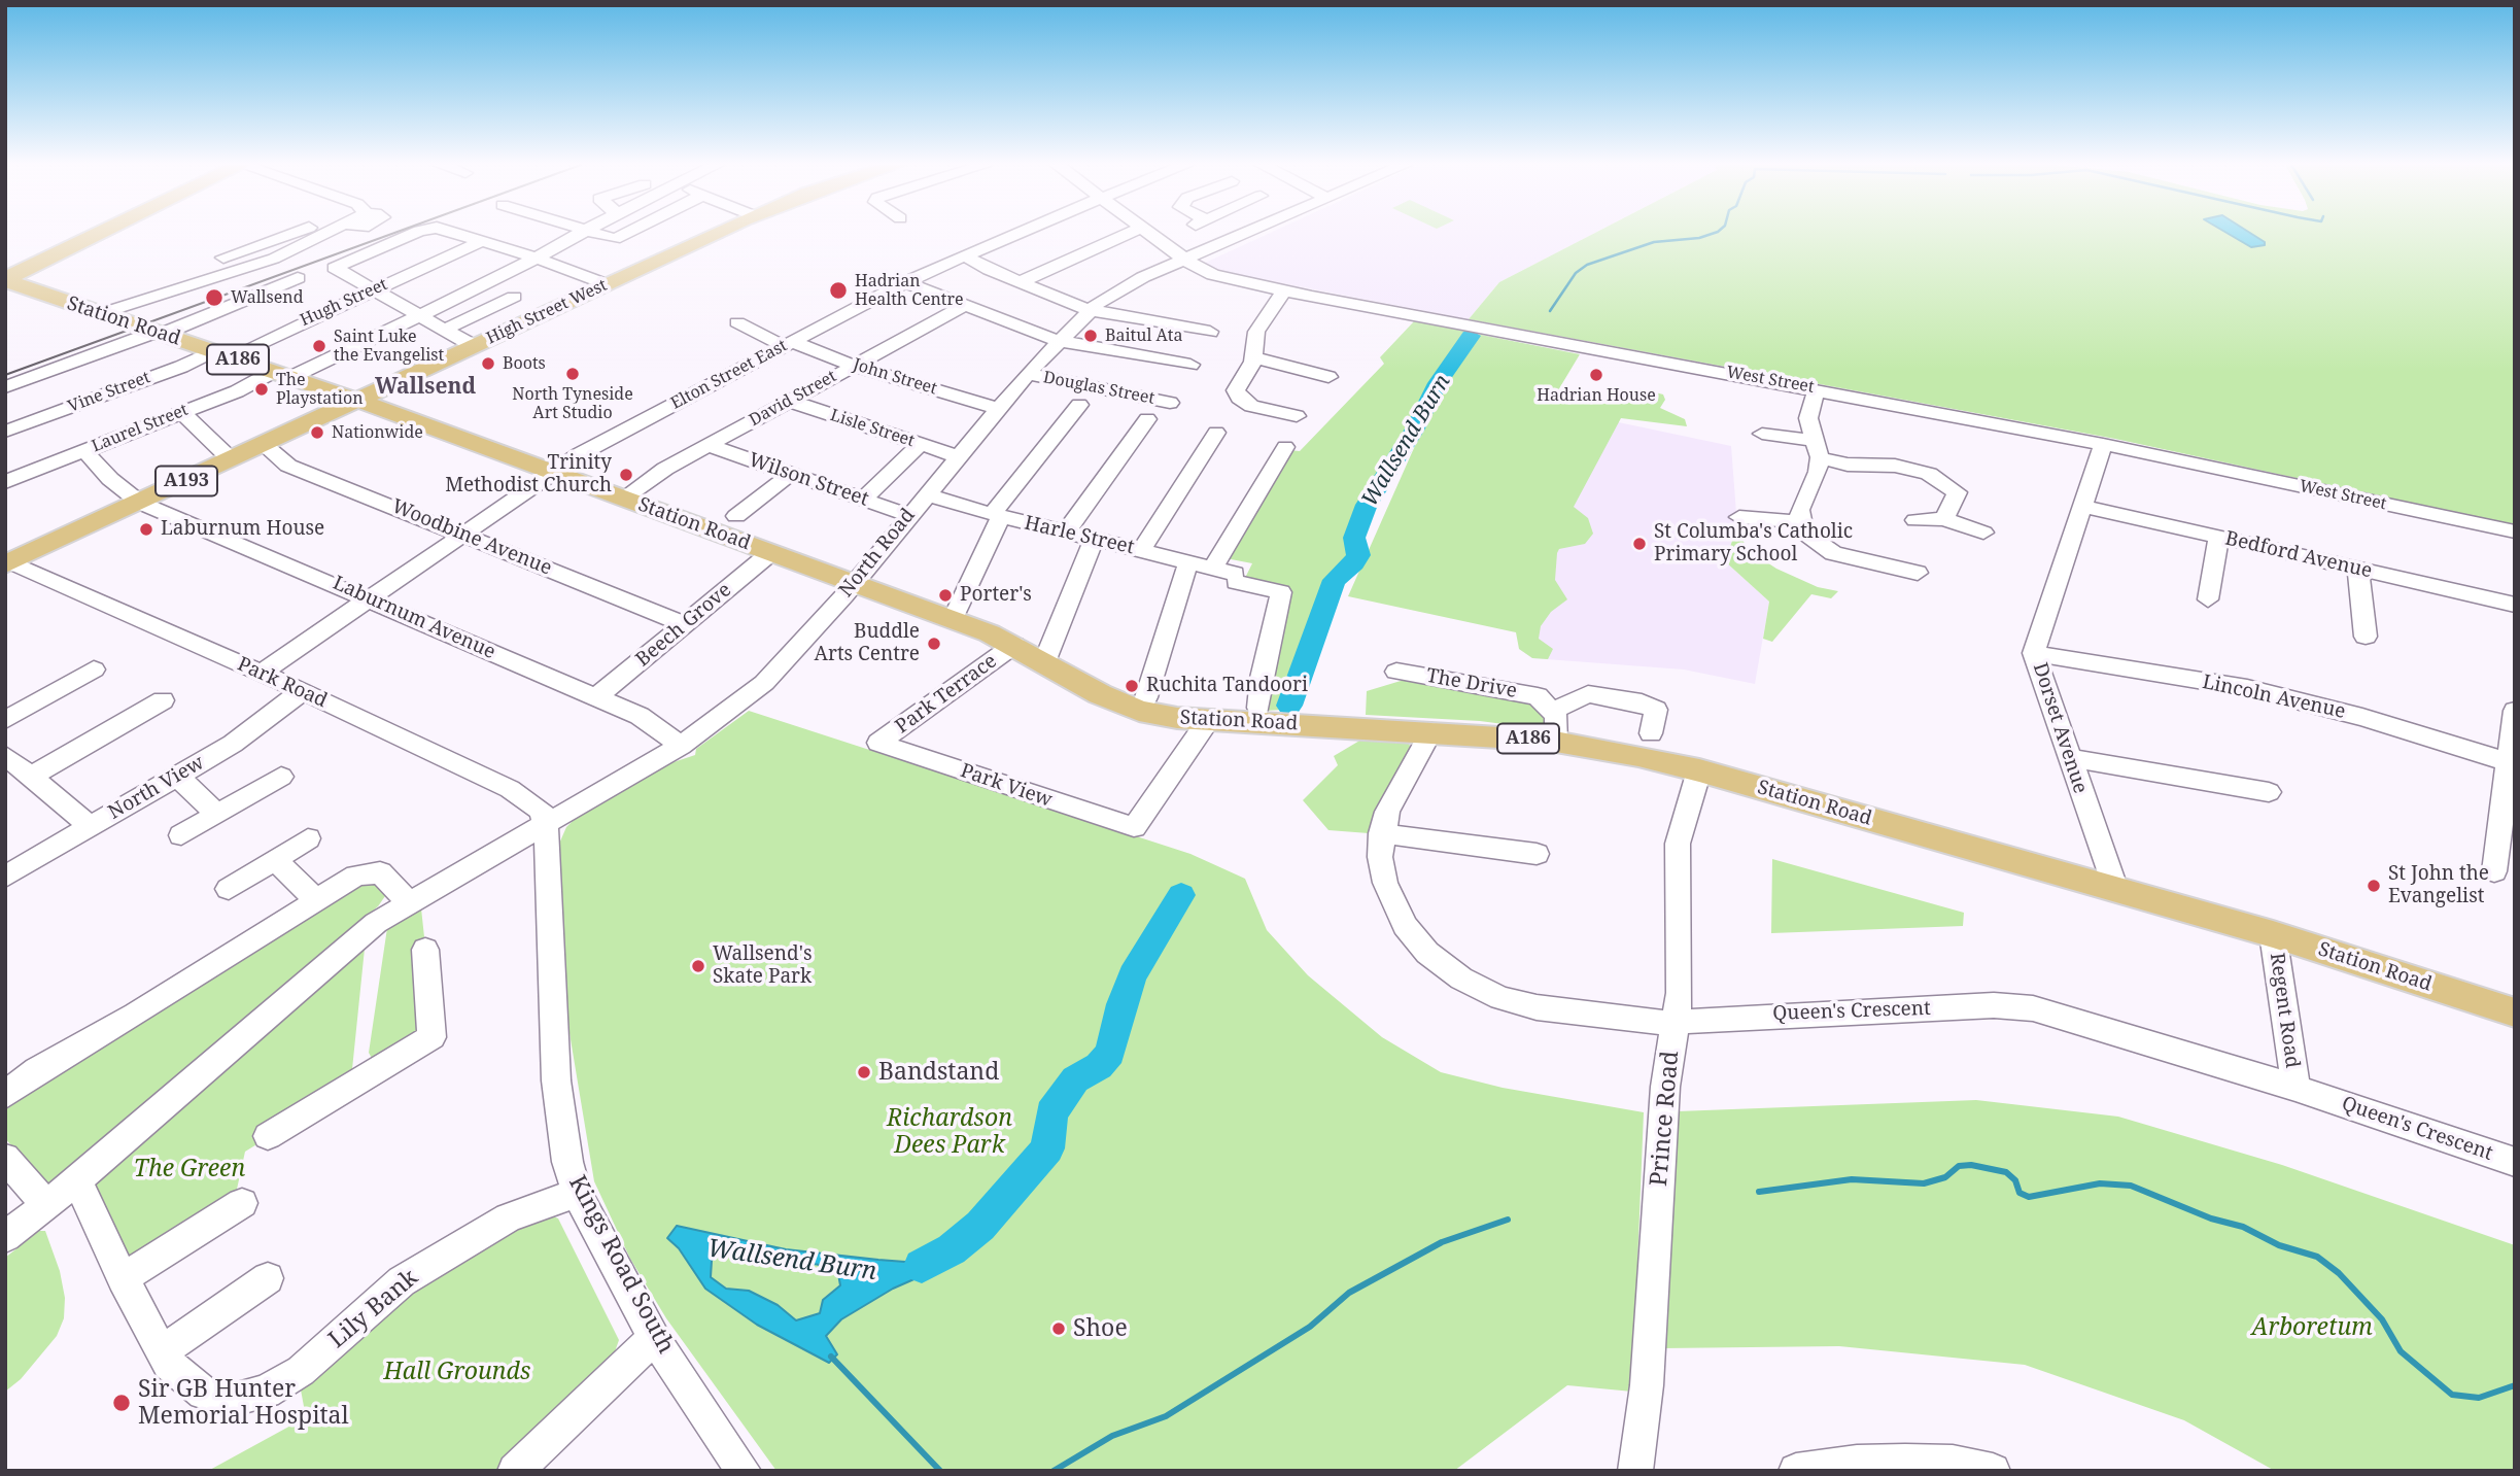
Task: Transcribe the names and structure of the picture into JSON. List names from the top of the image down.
{
  "streets": {
    "main road": [
      "High Street West",
      "Station Road",
      "A186",
      "A193"
    ],
    "street": [
      "Hugh Street",
      "Elton Street East",
      "John Street",
      "West Street",
      "Douglas Street",
      "Vine Street",
      "David Street",
      "Laurel Street",
      "Lisle Street",
      "Wilson Street",
      "Harle Street",
      "Woodbine Avenue",
      "North Road",
      "Bedford Avenue",
      "Laburnum Avenue",
      "Beech Grove",
      "Park Road",
      "The Drive",
      "Park Terrace",
      "Lincoln Avenue",
      "Dorset Avenue",
      "Park View",
      "North View",
      "Regent Road",
      "Queen's Crescent",
      "Prince Road",
      "Kings Road South",
      "Lily Bank"
    ]
  },
  "crossings": [
    ["High Street West", "Station Road"],
    ["High Street West", "A193"],
    ["Station Road", "Elton Street East"],
    ["Station Road", "Vine Street"],
    ["Station Road", "David Street"],
    ["Station Road", "Laurel Street"],
    ["Station Road", "A193"],
    ["Station Road", "North Road"],
    ["Station Road", "Beech Grove"],
    ["Station Road", "Park Terrace"],
    ["Station Road", "Dorset Avenue"],
    ["Station Road", "Park View"],
    ["Station Road", "Regent Road"],
    ["Station Road", "Queen's Crescent"],
    ["Station Road", "Prince Road"],
    ["Elton Street East", "John Street"],
    ["Elton Street East", "Woodbine Avenue"],
    ["Elton Street East", "Laburnum Avenue"],
    ["Elton Street East", "Park Road"],
    ["John Street", "David Street"],
    ["John Street", "North Road"],
    ["West Street", "North Road"],
    ["West Street", "Dorset Avenue"],
    ["Douglas Street", "North Road"],
    ["David Street", "Lisle Street"],
    ["David Street", "Wilson Street"],
    ["Lisle Street", "North Road"],
    ["Wilson Street", "North Road"],
    ["A193", "Woodbine Avenue"],
    ["A193", "Laburnum Avenue"],
    ["A193", "Park Road"],
    ["Harle Street", "North Road"],
    ["Woodbine Avenue", "Beech Grove"],
    ["North Road", "Laburnum Avenue"],
    ["North Road", "Park Road"],
    ["North Road", "Kings Road South"],
    ["Bedford Avenue", "Dorset Avenue"],
    ["Laburnum Avenue", "Beech Grove"],
    ["Park Road", "North View"],
    ["Park Road", "Kings Road South"],
    ["Park Terrace", "Park View"],
    ["Lincoln Avenue", "Dorset Avenue"],
    ["Regent Road", "Queen's Crescent"],
    ["Queen's Crescent", "Prince Road"],
    ["Kings Road South", "Lily Bank"]
  ],
  "districts": ["Wallsend"],
  "water": ["Wallsend Burn"],
  "parks": [
    "Richardson Dees Park",
    "The Green",
    "Arboretum",
    "Hall Grounds"
  ],
  "places": [
    "Hadrian Health Centre",
    "Wallsend",
    "Baitul Ata",
    "Saint Luke the Evangelist",
    "Boots",
    "North Tyneside Art Studio",
    "Hadrian House",
    "The Playstation",
    "Nationwide",
    "Trinity Methodist Church",
    "Laburnum House",
    "St Columba's Catholic Primary School",
    "Porter's",
    "Buddle Arts Centre",
    "Ruchita Tandoori",
    "St John the Evangelist",
    "Wallsend's Skate Park",
    "Bandstand",
    "Shoe",
    "Sir GB Hunter Memorial Hospital"
  ]
}
